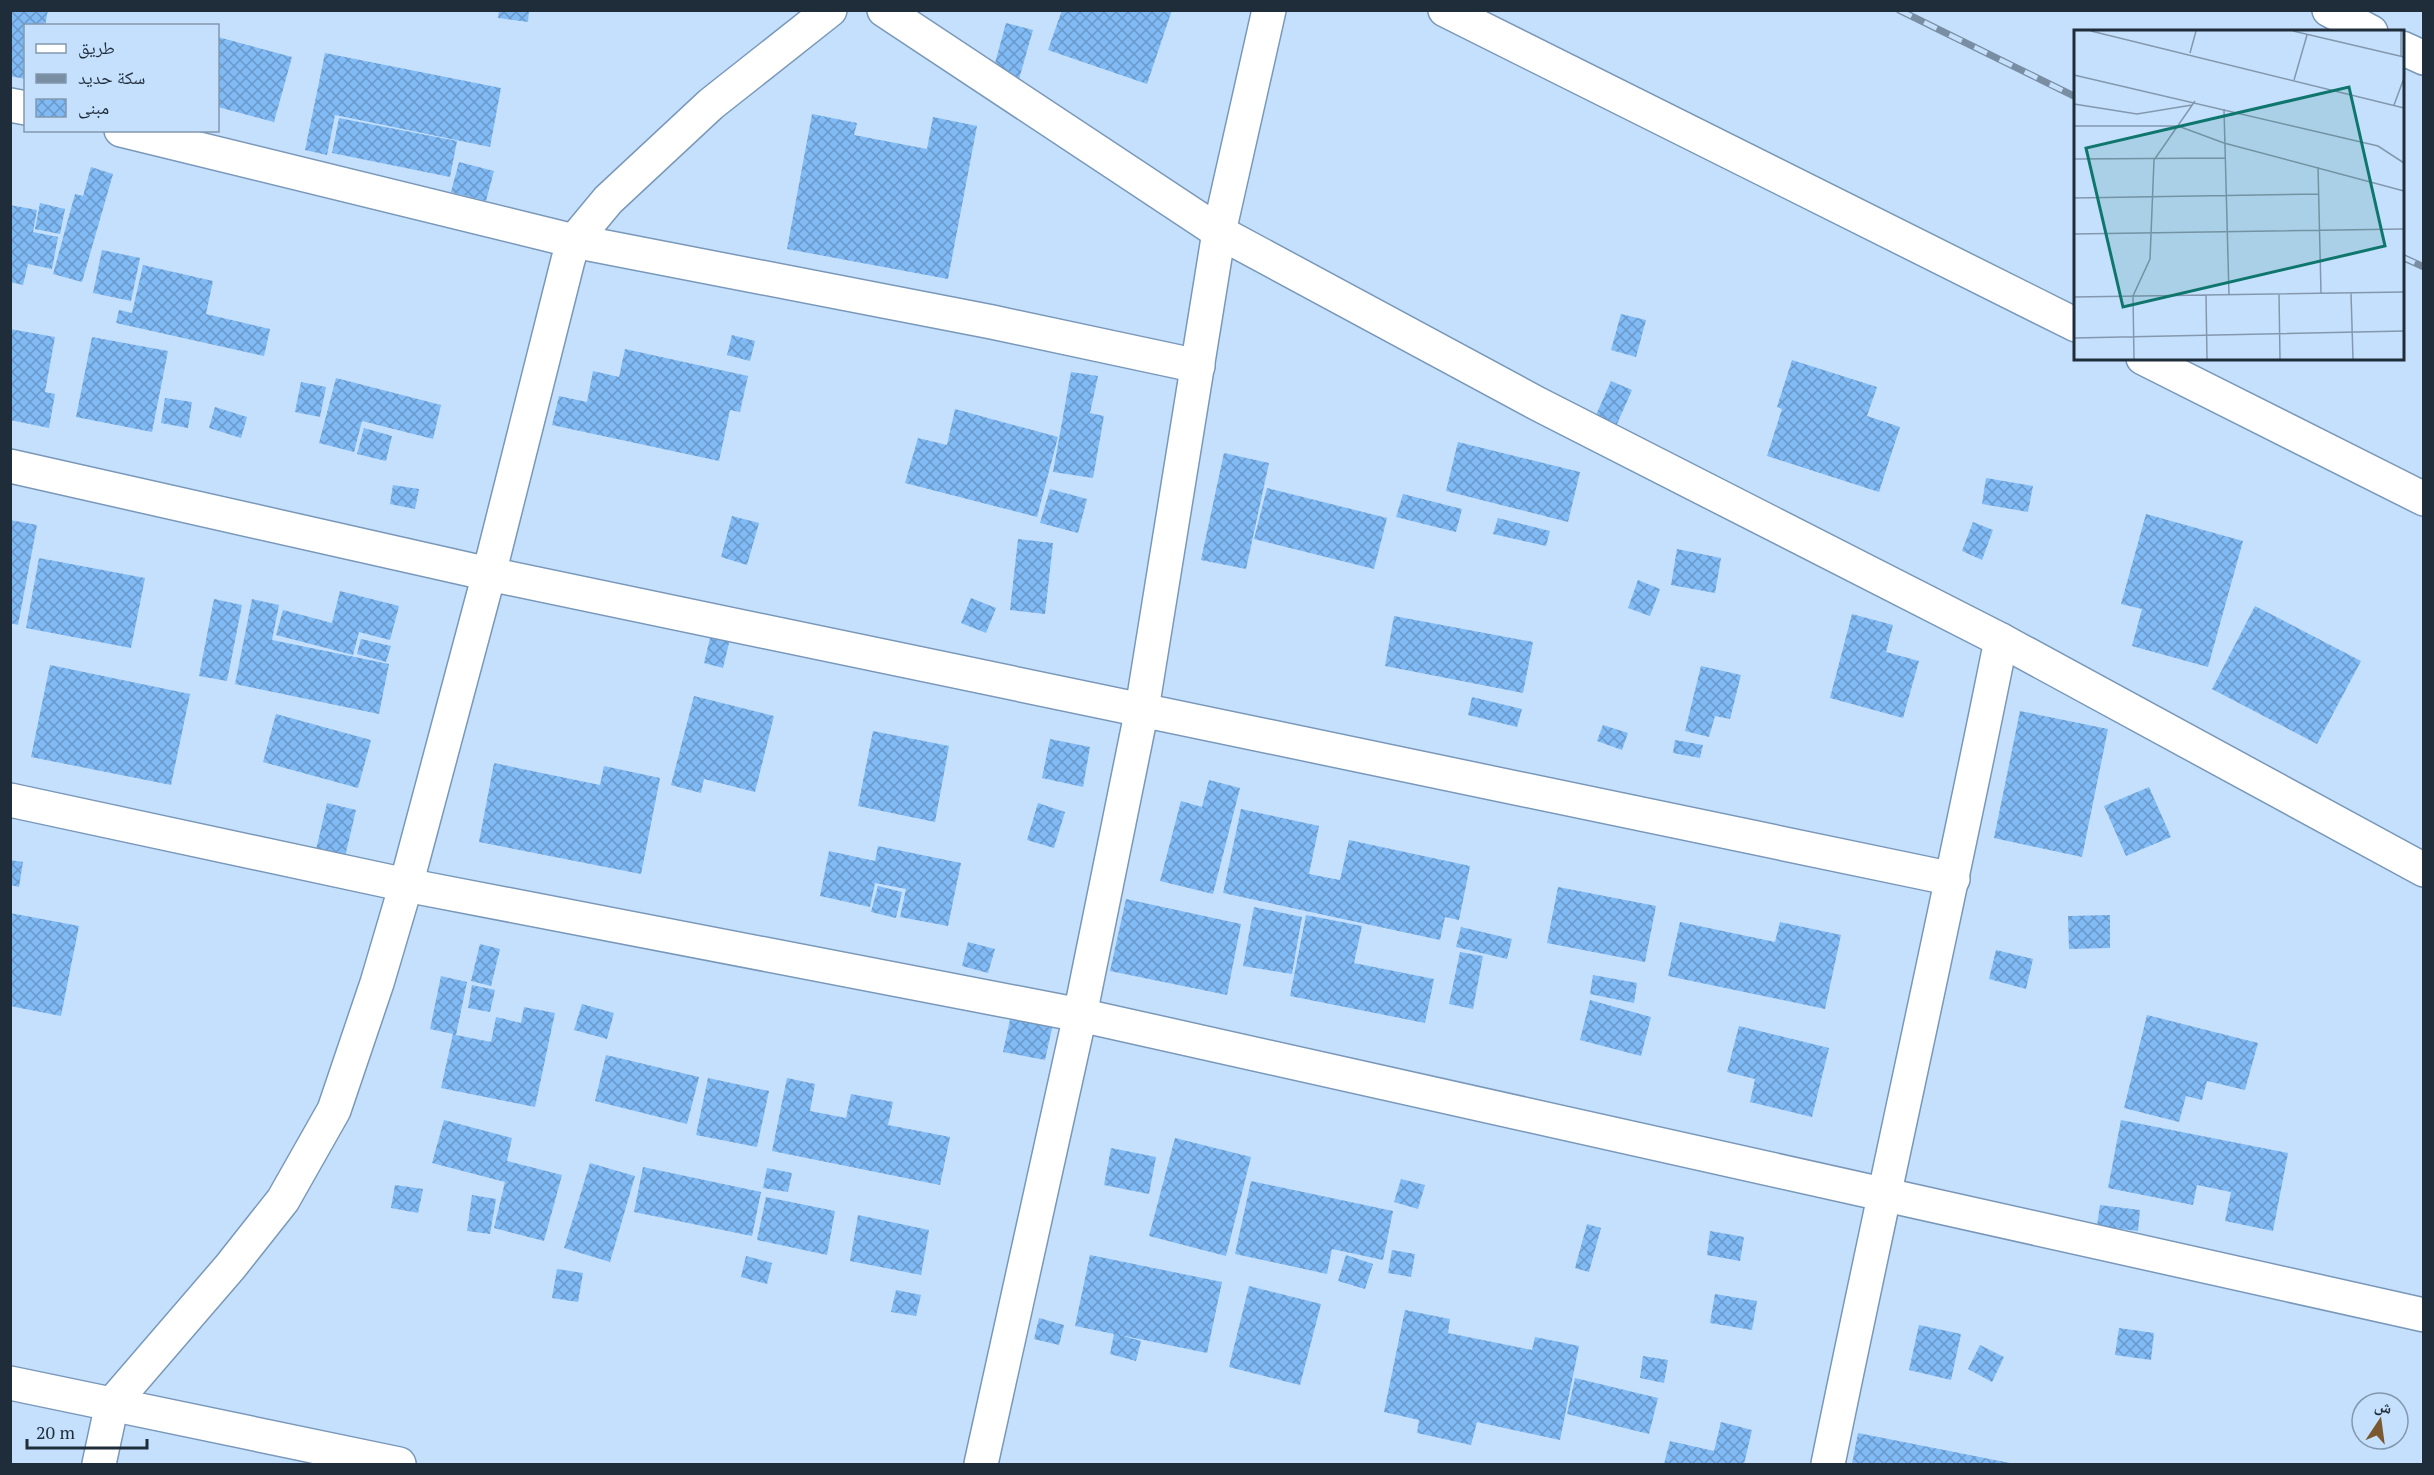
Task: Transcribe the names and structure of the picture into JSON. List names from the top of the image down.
{
  "legend": ["طريق", "سكة حديد", "مبنى"],
  "scale_bar": "20 m",
  "north": "top"
}
